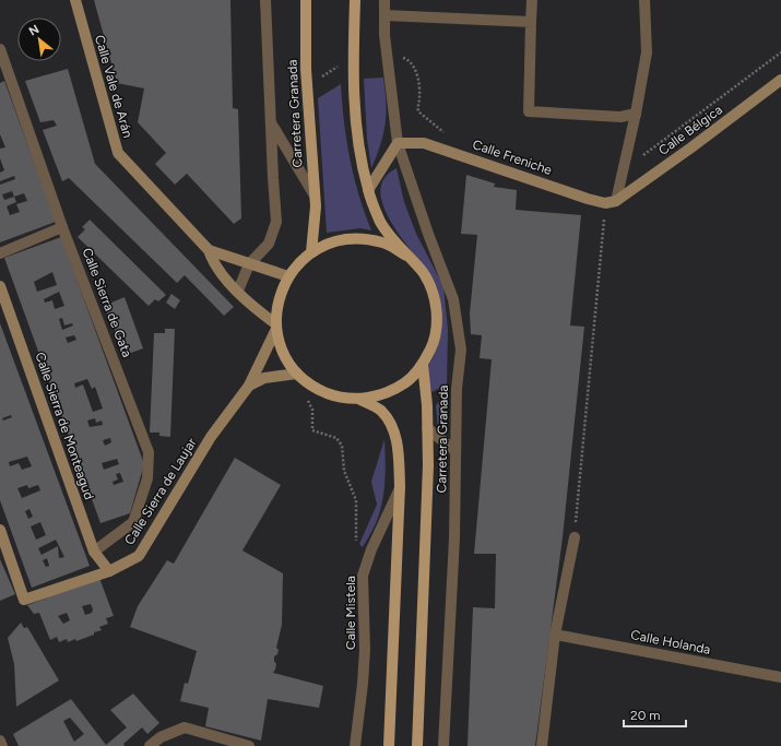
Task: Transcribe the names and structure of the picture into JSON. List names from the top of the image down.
{
  "streets": {
    "main road": ["Carretera Granada"],
    "street": [
      "Calle Vale de Arán",
      "Calle Bélgica",
      "Calle Freniche",
      "Calle Sierra de Gata",
      "Calle Sierra de Monteagud",
      "Calle Sierra de Laujar",
      "Calle Mistela",
      "Calle Holanda"
    ]
  },
  "crossings": [
    ["Calle Vale de Arán", "Calle Sierra de Laujar"],
    ["Carretera Granada", "Calle Freniche"],
    ["Calle Bélgica", "Calle Freniche"],
    ["Calle Sierra de Gata", "Calle Sierra de Monteagud"],
    ["Calle Sierra de Monteagud", "Calle Sierra de Laujar"]
  ],
  "scale_bar": "20 m",
  "north": "top left"
}
